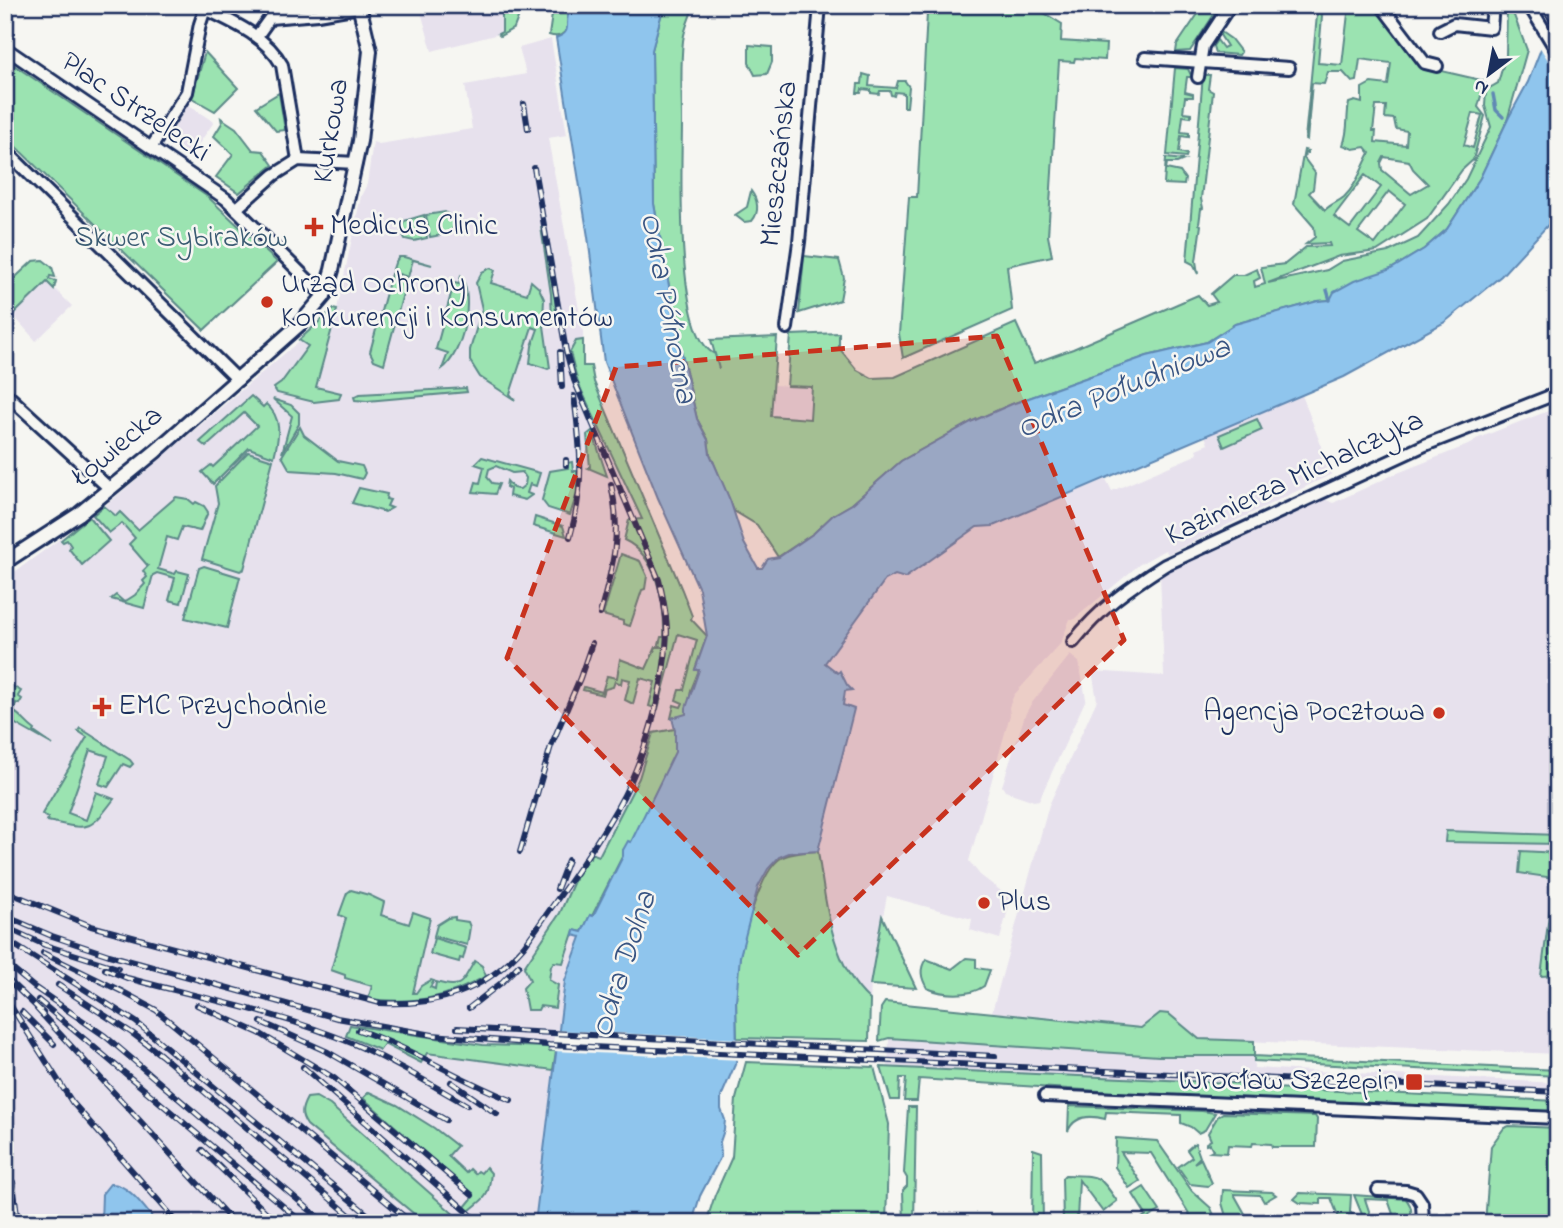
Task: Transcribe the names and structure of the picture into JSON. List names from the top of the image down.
{
  "streets": {
    "main road": ["Kurkowa", "Łowiecka"],
    "street": ["Plac Strzelecki", "Mieszczańska", "Kazimierza Michalczyka"]
  },
  "crossings": [
    ["Plac Strzelecki", "Kurkowa"],
    ["Kurkowa", "Łowiecka"]
  ],
  "water": ["Odra Północna", "Odra Południowa", "Odra Dolna"],
  "parks": ["Skwer Sybiraków"],
  "places": {
    "health": ["Medicus Clinic", "EMC Przychodnie"],
    "other": ["Urząd Ochrony Konkurencji i Konsumentów", "Agencja Pocztowa", "Plus"],
    "transit": ["Wrocław Szczepin"]
  },
  "north": "bottom left"
}
